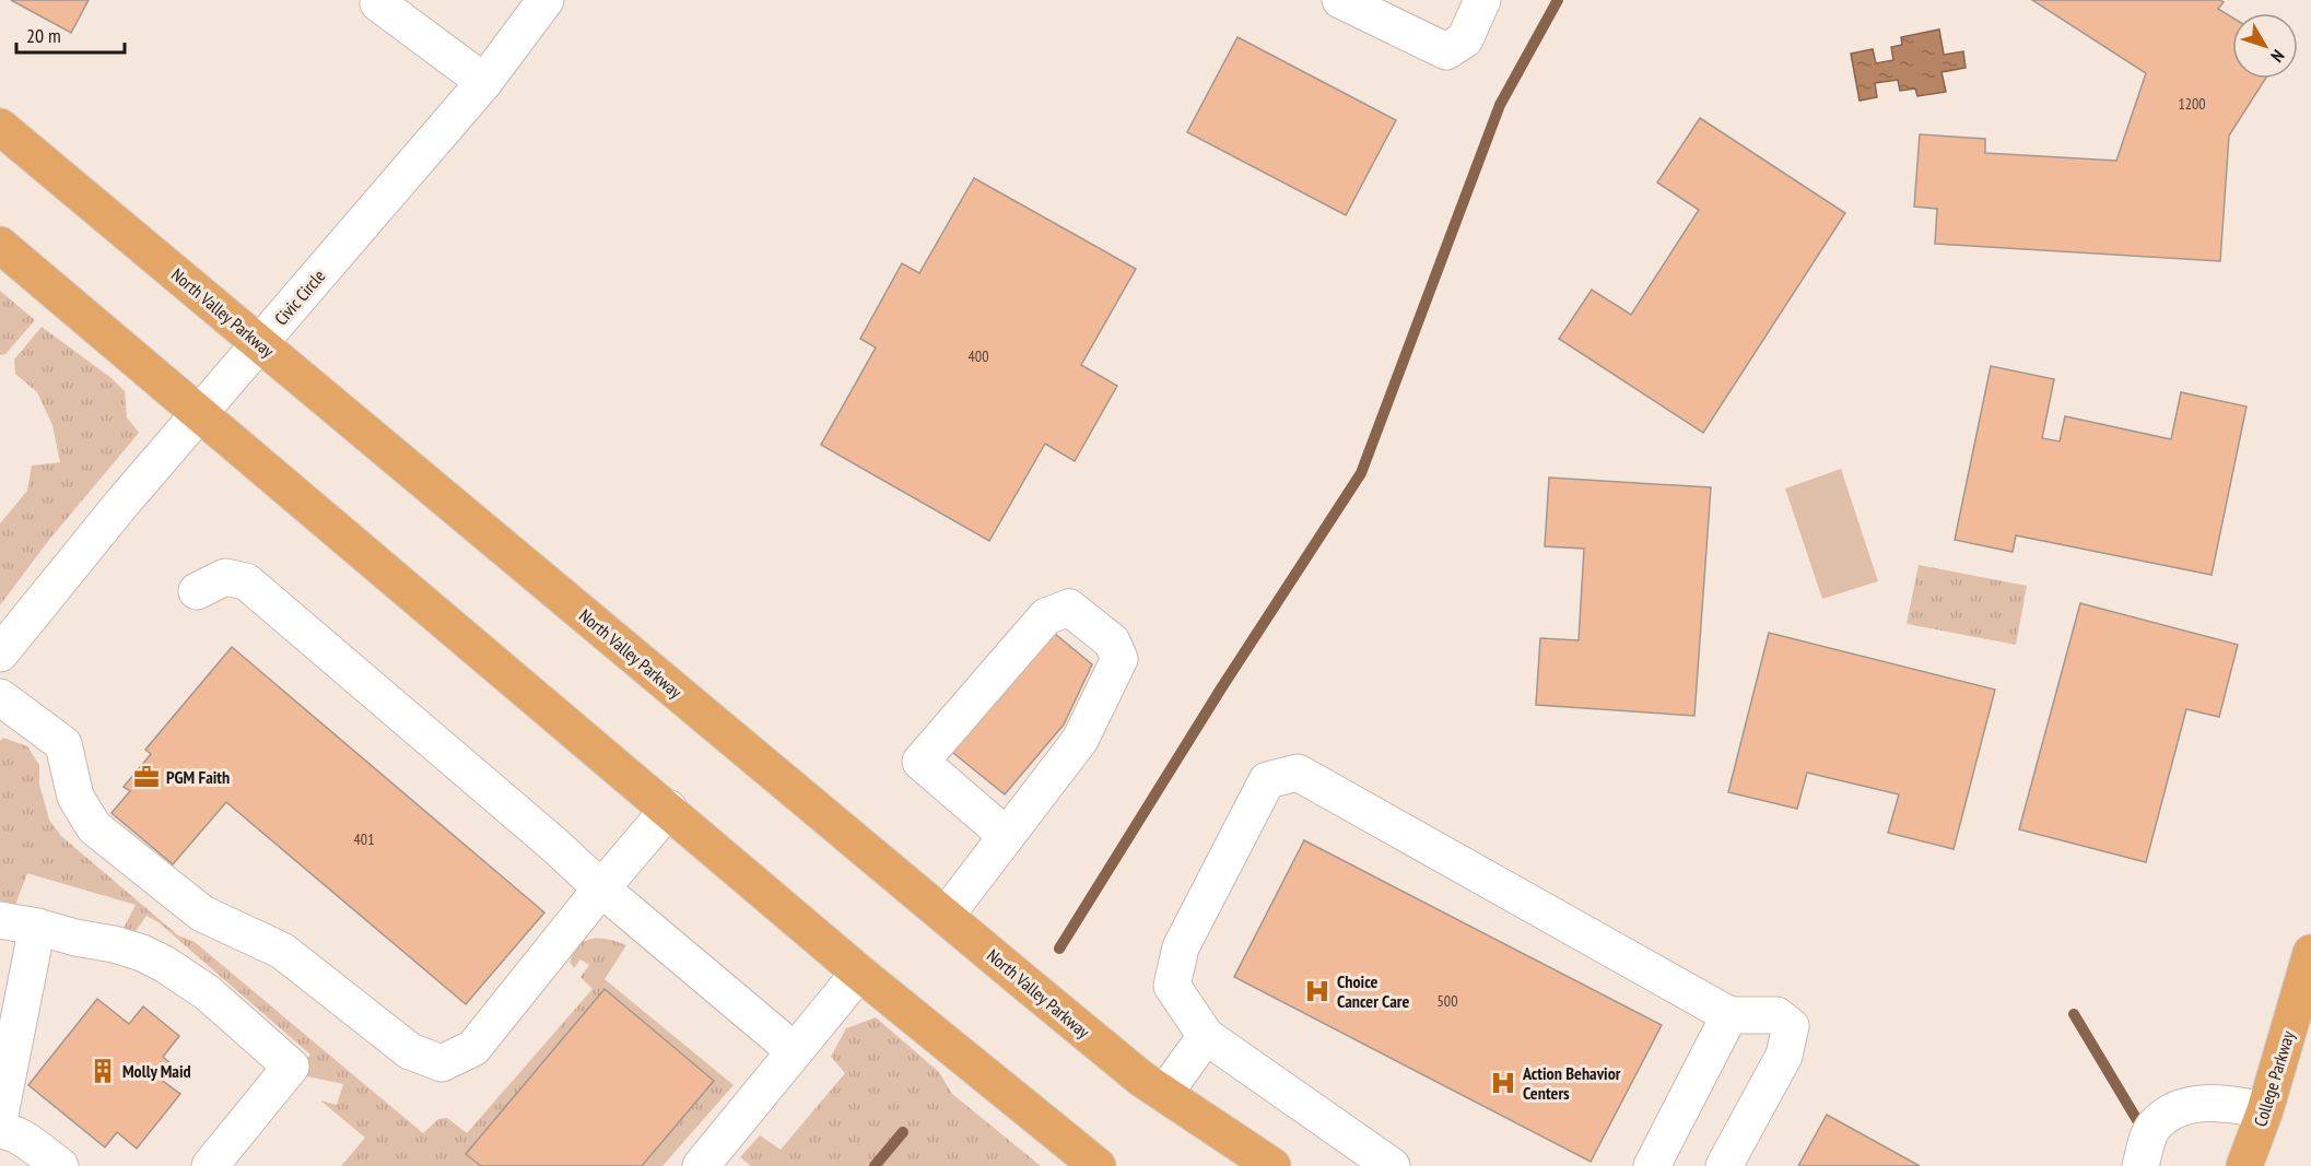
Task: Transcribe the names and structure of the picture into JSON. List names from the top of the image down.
{
  "streets": {
    "main road": ["North Valley Parkway", "College Parkway"],
    "street": ["Civic Circle"]
  },
  "crossings": [
    ["Civic Circle", "North Valley Parkway"]
  ],
  "places": {
    "office": ["PGM Faith"],
    "hospital": ["Choice Cancer Care", "Action Behavior Centers"],
    "building": ["Molly Maid"]
  },
  "house_numbers": [
    "1200",
    "400",
    "401",
    "500"
  ],
  "scale_bar": "20 m",
  "north": "bottom right"
}
